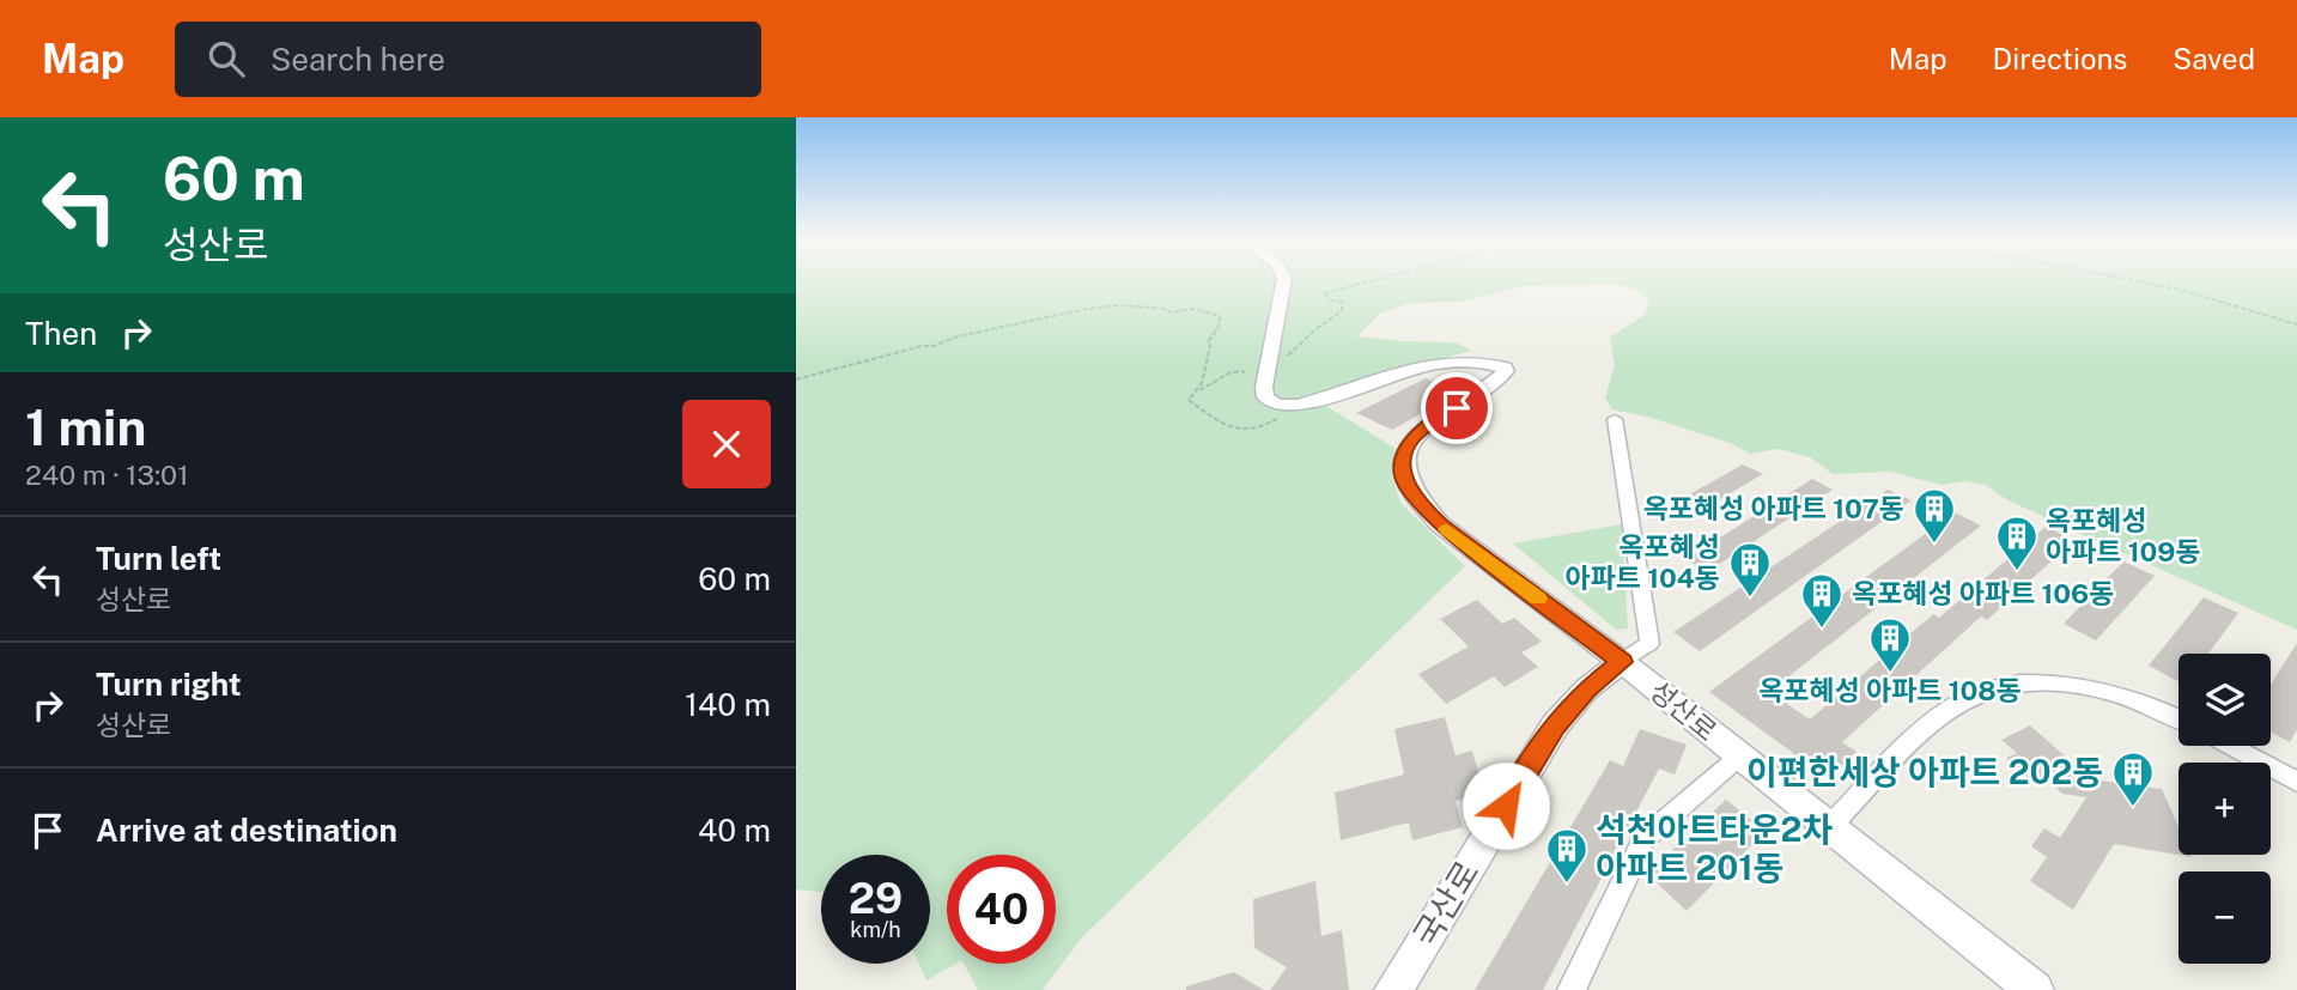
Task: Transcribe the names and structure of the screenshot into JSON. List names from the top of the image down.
{
  "streets": {
    "street": ["성산로", "국산로"]
  },
  "crossings": [
    ["성산로", "국산로"]
  ],
  "places": {
    "building": [
      "옥포혜성 아파트 107동",
      "옥포혜성 아파트 109동",
      "옥포혜성 아파트 104동",
      "옥포혜성 아파트 106동",
      "옥포혜성 아파트 108동",
      "이편한세상 아파트 202동",
      "석천아트타운2차 아파트 201동"
    ]
  },
  "page": {
    "header": "Map",
    "search": "Search here",
    "nav": ["Map", "Directions", "Saved"],
    "turn": ["60 m", "성산로"],
    "then": "Then",
    "heading": ["1 min", "240 m · 13:01"],
    "list": [
      {
        "name": "Turn left",
        "note": "성산로",
        "value": "60 m"
      },
      {
        "name": "Turn right",
        "note": "성산로",
        "value": "140 m"
      },
      {
        "name": "Arrive at destination",
        "value": "40 m"
      }
    ],
    "map_buttons": ["+", "−"],
    "speed": "29 km/h",
    "limit": "40"
  }
}
